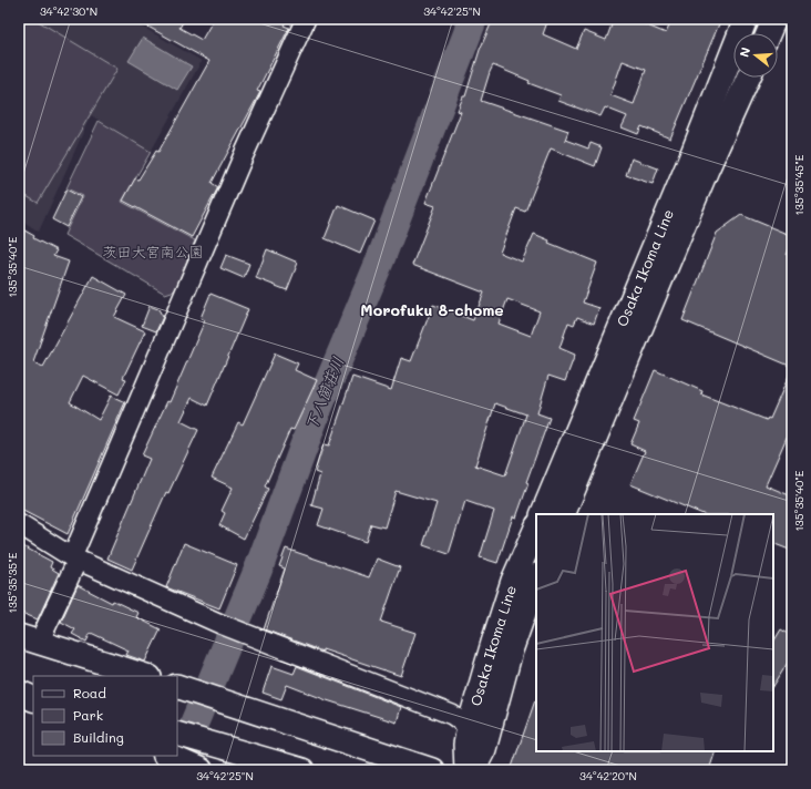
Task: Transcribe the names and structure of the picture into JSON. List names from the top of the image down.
{
  "streets": {
    "main road": ["Osaka Ikoma Line"]
  },
  "districts": ["Morofuku 8-chome"],
  "water": ["下八箇荘川"],
  "parks": ["茨田大宮南公園"],
  "legend": ["Road", "Park", "Building"],
  "north": "left",
  "coordinates": [
    "34°42'30\"N",
    "34°42'25\"N",
    "135°35'45\"E",
    "135°35'40\"E",
    "135°35'35\"E",
    "34°42'20\"N"
  ]
}
